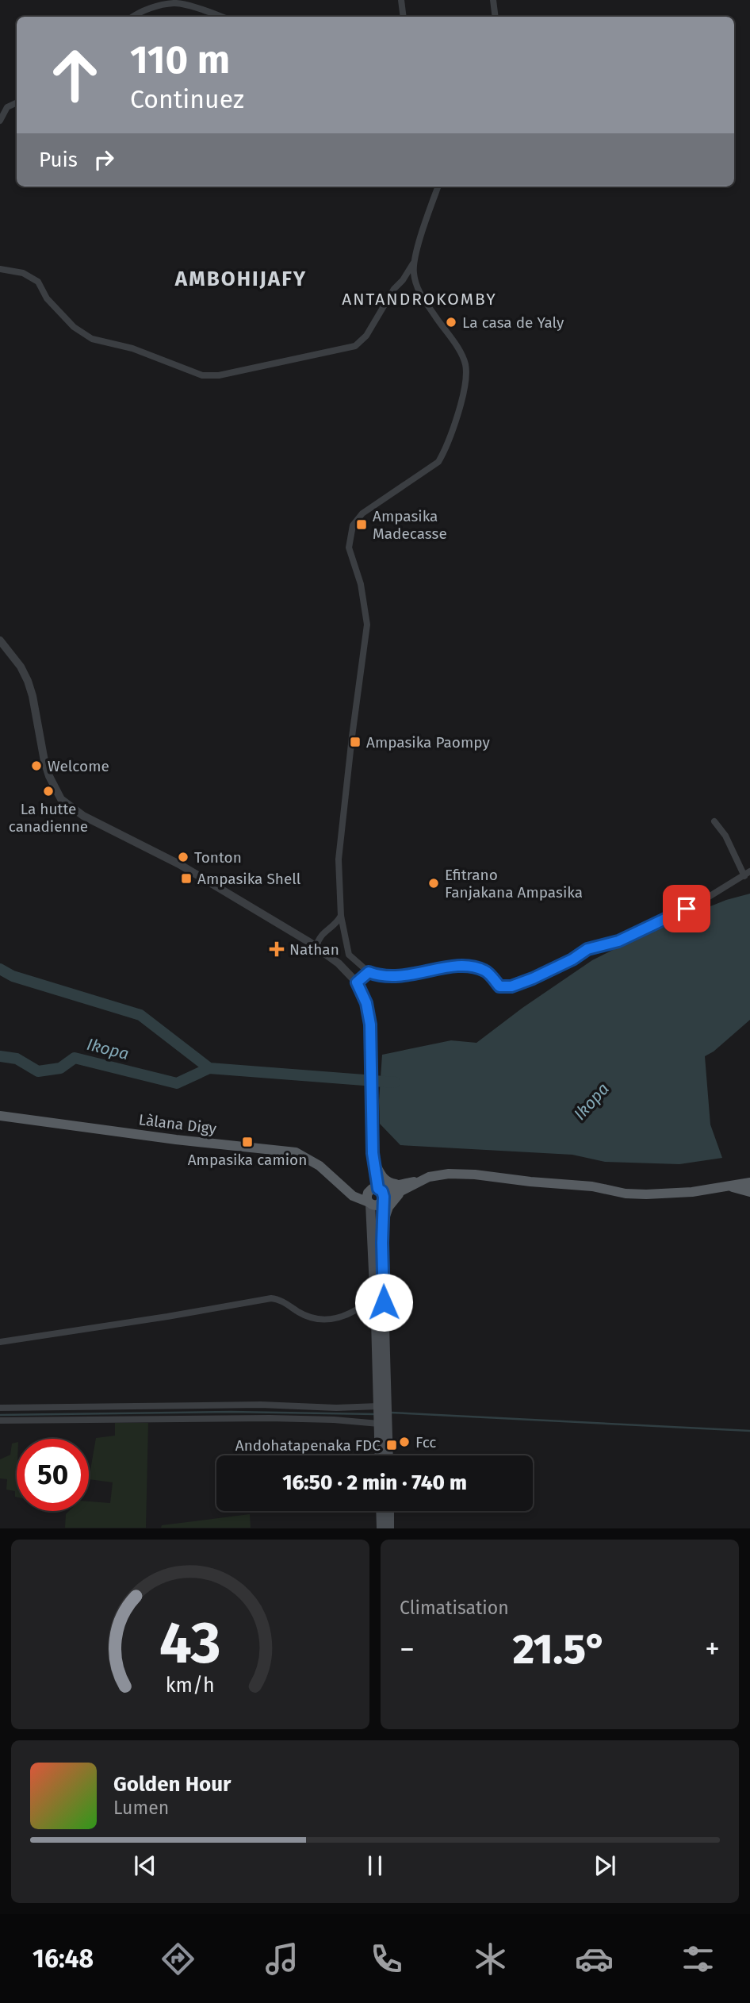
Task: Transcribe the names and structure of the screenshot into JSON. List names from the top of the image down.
{
  "streets": {
    "main road": ["Làlana Digy"]
  },
  "districts": ["AMBOHIJAFY", "ANTANDROKOMBY"],
  "water": ["Ikopa"],
  "places": {
    "other": [
      "La casa de Yaly",
      "Welcome",
      "La hutte canadienne",
      "Tonton",
      "Efitrano Fanjakana Ampasika",
      "Fcc"
    ],
    "transit": [
      "Ampasika Madecasse",
      "Ampasika Paompy",
      "Ampasika Shell",
      "Ampasika camion",
      "Andohatapenaka FDC"
    ],
    "health": ["Nathan"]
  },
  "page": {
    "turn": ["110 m", "Continuez"],
    "then": "Puis",
    "limit": "50",
    "trip": "16:50 · 2 min · 740 m",
    "tile": "Climatisation",
    "heat": ["−", "21.5°", "+"],
    "song": ["Golden Hour", "Lumen"],
    "tabs": "16:48",
    "gauge": ["43", "km/h"]
  }
}
